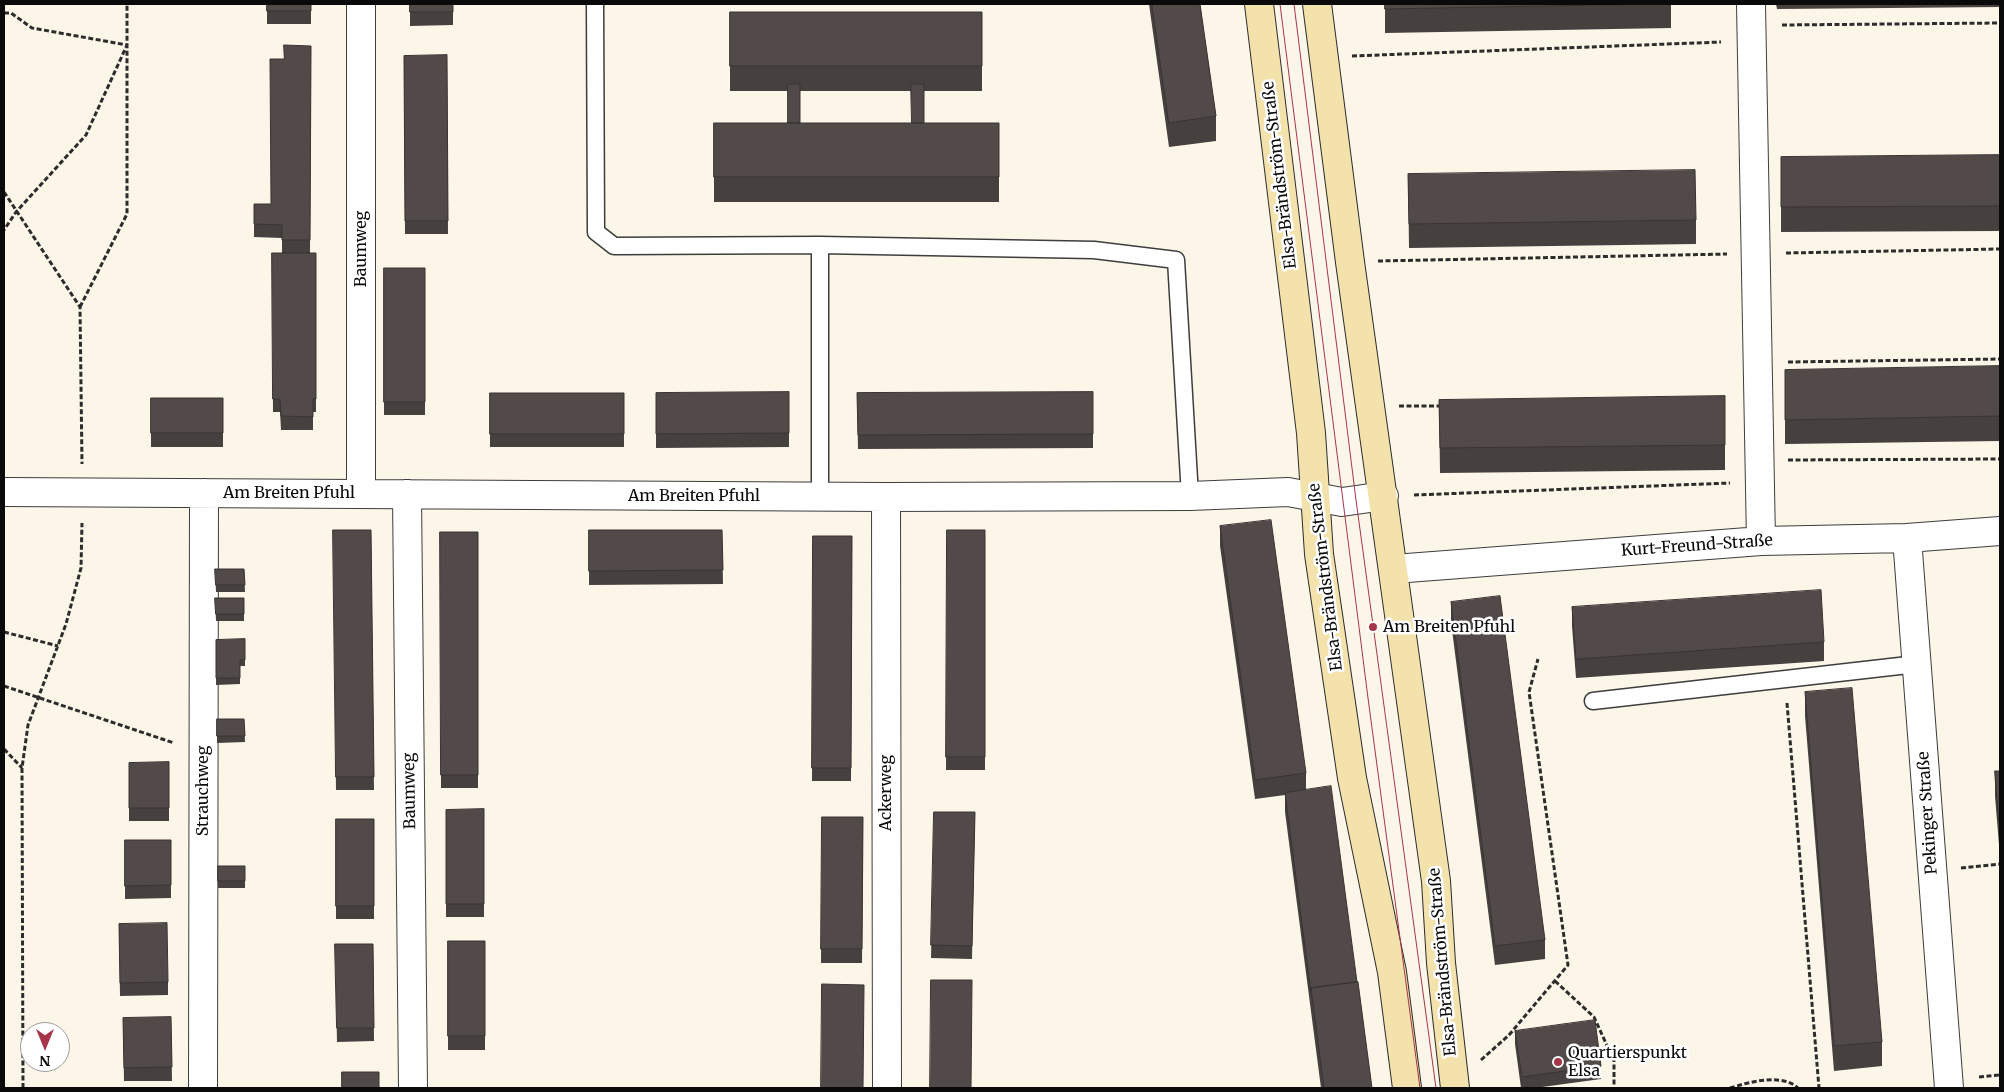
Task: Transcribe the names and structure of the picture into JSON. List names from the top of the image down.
{
  "streets": {
    "street": [
      "Elsa-Brändström-Straße",
      "Baumweg",
      "Am Breiten Pfuhl",
      "Kurt-Freund-Straße",
      "Strauchweg",
      "Ackerweg",
      "Pekinger Straße"
    ]
  },
  "crossings": [
    ["Elsa-Brändström-Straße", "Am Breiten Pfuhl"],
    ["Elsa-Brändström-Straße", "Kurt-Freund-Straße"],
    ["Baumweg", "Am Breiten Pfuhl"],
    ["Am Breiten Pfuhl", "Strauchweg"],
    ["Am Breiten Pfuhl", "Ackerweg"],
    ["Kurt-Freund-Straße", "Pekinger Straße"]
  ],
  "places": ["Am Breiten Pfuhl", "Quartierspunkt Elsa"],
  "north": "bottom"
}
